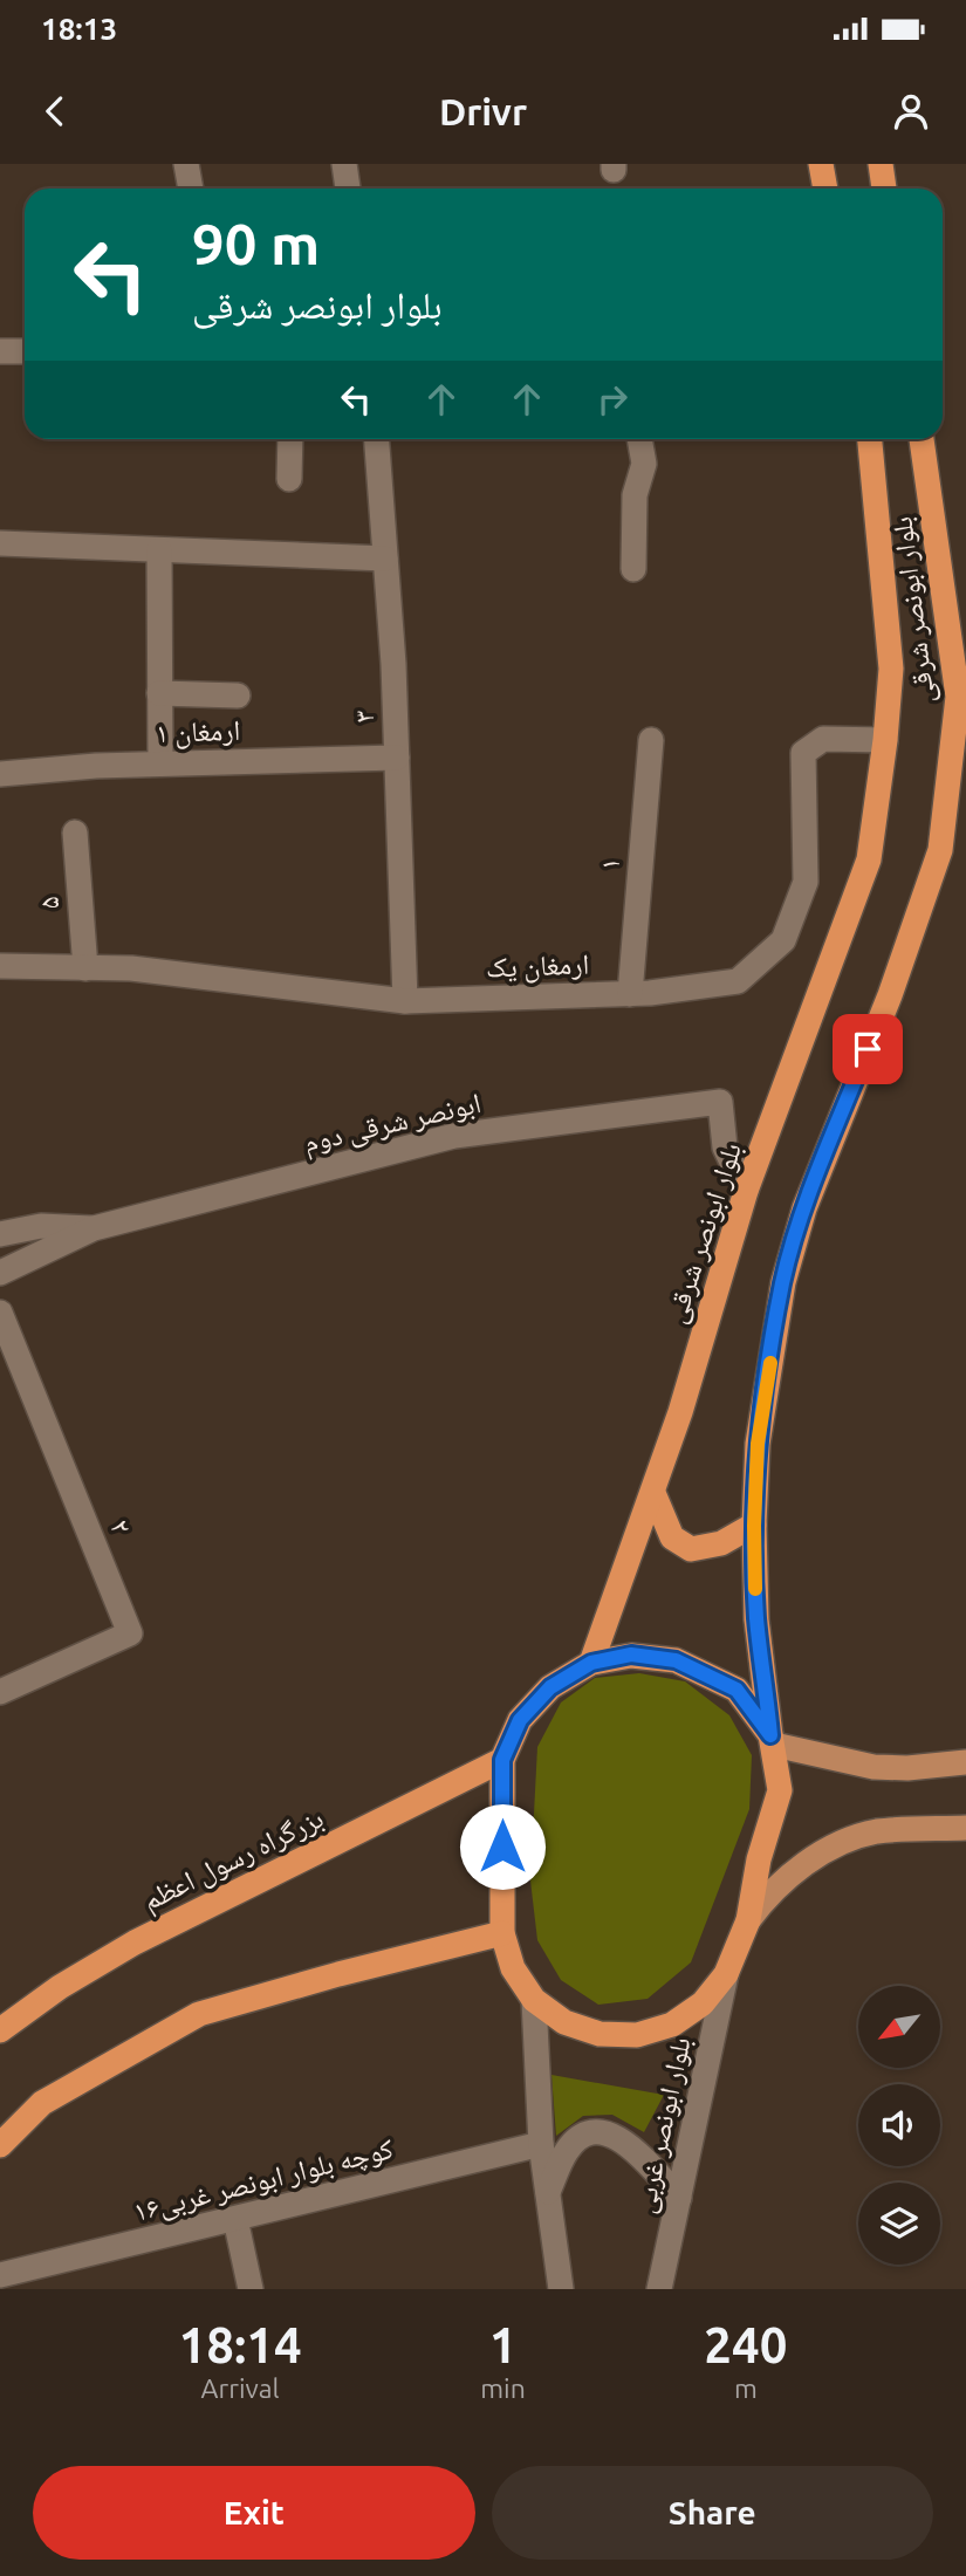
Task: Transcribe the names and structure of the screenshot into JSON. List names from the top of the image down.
{
  "streets": {
    "highway": ["بلوار ابونصر شرقی", "بزرگراه رسول اعظم"],
    "street": [
      "۳",
      "ارمغان ۱",
      "۱",
      "۵",
      "ارمغان یک",
      "ابونصر شرقی دوم",
      "۲",
      "بلوار ابونصر غربی",
      "کوچه بلوار ابونصر غربی۱۶"
    ]
  },
  "crossings": [
    ["بلوار ابونصر شرقی", "ارمغان یک"],
    ["بلوار ابونصر شرقی", "ابونصر شرقی دوم"],
    ["بلوار ابونصر شرقی", "بلوار ابونصر غربی"],
    ["۳", "ارمغان ۱"],
    ["۳", "ارمغان یک"],
    ["۱", "ارمغان یک"],
    ["۵", "ارمغان یک"]
  ],
  "north": "bottom left",
  "page": {
    "status": "18:13",
    "header": "Drivr",
    "turn": ["90 m", "بلوار ابونصر شرقی"],
    "eta": [
      "18:14",
      "Arrival",
      "1",
      "min",
      "240",
      "m"
    ],
    "buttons": ["Exit", "Share"]
  }
}
